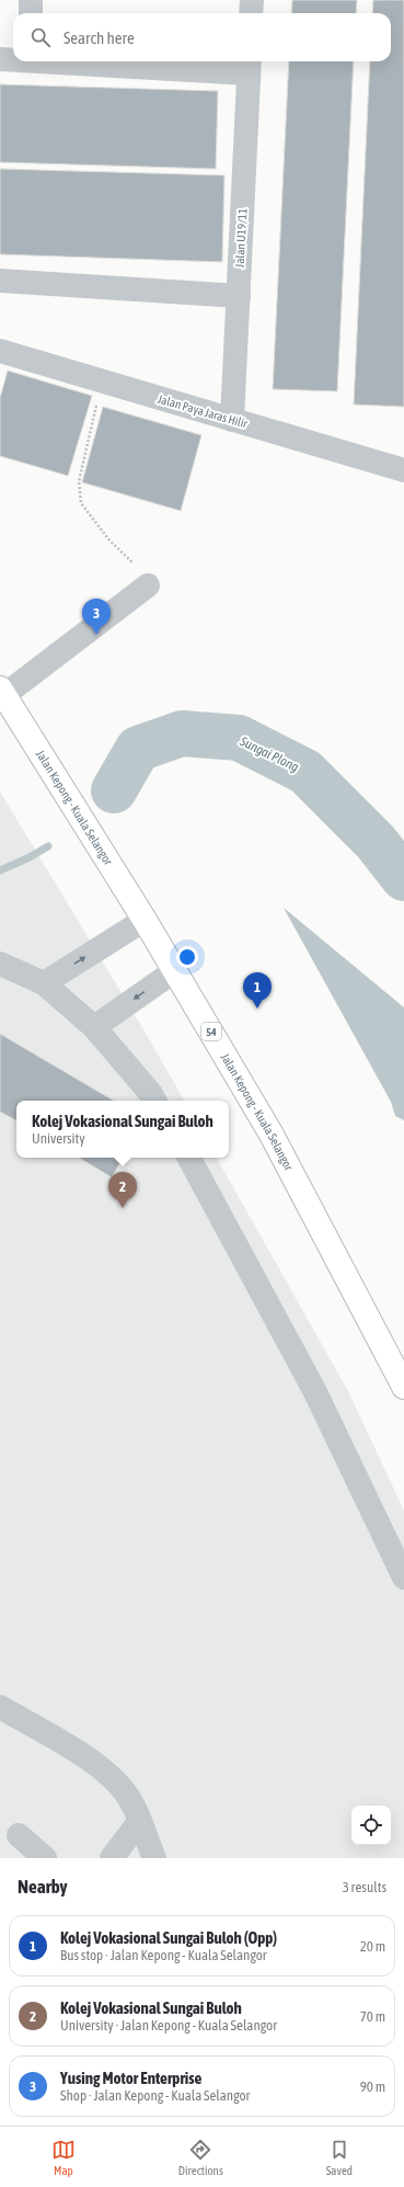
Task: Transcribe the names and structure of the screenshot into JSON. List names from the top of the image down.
{
  "streets": {
    "highway": ["Jalan Kepong - Kuala Selangor", "54"],
    "street": ["Jalan U19/11", "Jalan Paya Jaras Hilir"]
  },
  "crossings": [
    ["Jalan U19/11", "Jalan Paya Jaras Hilir"]
  ],
  "water": ["Sungai Plong"],
  "page": {
    "search": "Search here",
    "pins": ["3", "1", "2"],
    "popup": ["Kolej Vokasional Sungai Buloh", "University"],
    "heading": ["Nearby", "3 results"],
    "list": [
      {
        "mark": "1",
        "name": "Kolej Vokasional Sungai Buloh (Opp)",
        "note": "Bus stop · Jalan Kepong - Kuala Selangor",
        "value": "20 m"
      },
      {
        "mark": "2",
        "name": "Kolej Vokasional Sungai Buloh",
        "note": "University · Jalan Kepong - Kuala Selangor",
        "value": "70 m"
      },
      {
        "mark": "3",
        "name": "Yusing Motor Enterprise",
        "note": "Shop · Jalan Kepong - Kuala Selangor",
        "value": "90 m"
      }
    ],
    "nav": ["Map", "Directions", "Saved"]
  }
}
